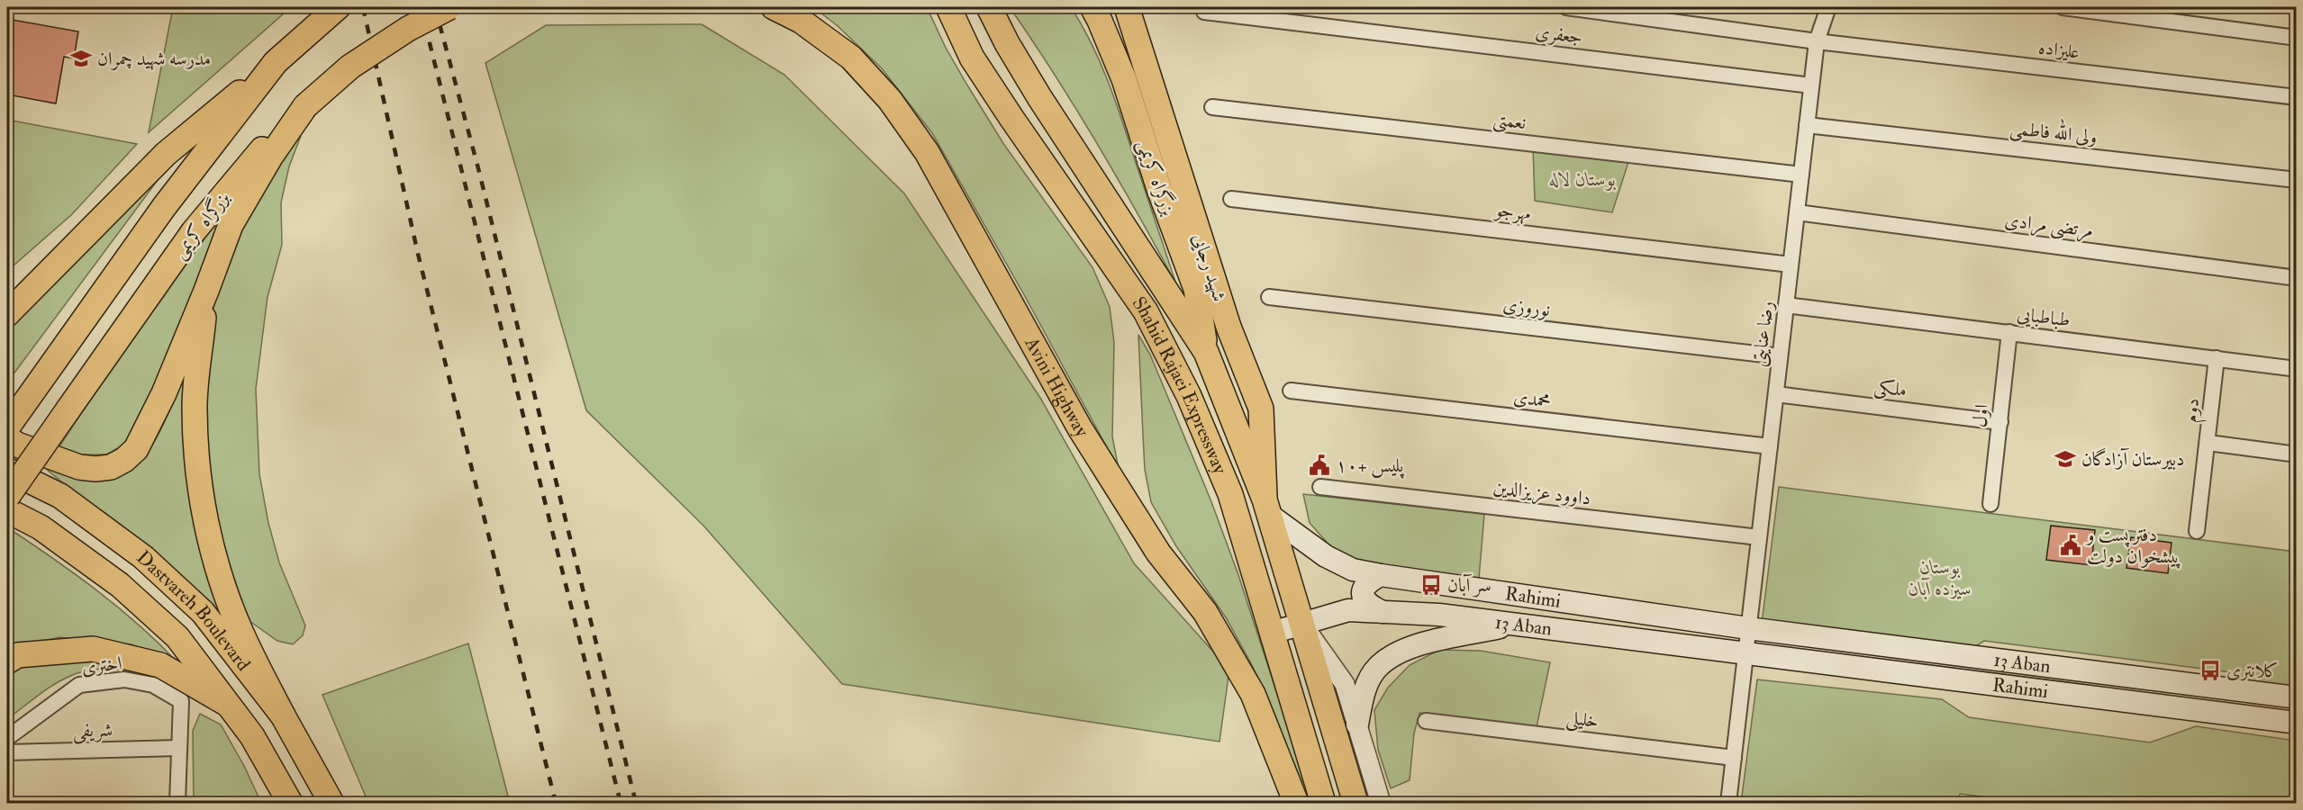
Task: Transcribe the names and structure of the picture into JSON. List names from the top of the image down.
{
  "streets": {
    "main road": [
      "بزرگراه کریمی",
      "شهید رجایی",
      "Shahid Rajaei Expressway",
      "Avini Highway",
      "Rahimi",
      "Dastvareh Boulevard",
      "13 Aban"
    ],
    "street": [
      "جعفری",
      "علیزاده",
      "نعمتی",
      "ولی الله فاطمی",
      "مهرجو",
      "مرتضی مرادی",
      "نوروزی",
      "طباطبایی",
      "رضا عنایتی",
      "ملکی",
      "محمدی",
      "دوم",
      "اول",
      "داوود عزیزالدین",
      "اختری",
      "خلیلی",
      "شریفی"
    ]
  },
  "crossings": [
    ["جعفری", "رضا عنایتی"],
    ["علیزاده", "رضا عنایتی"],
    ["نعمتی", "رضا عنایتی"],
    ["ولی الله فاطمی", "رضا عنایتی"],
    ["بزرگراه کریمی", "Shahid Rajaei Expressway"],
    ["مهرجو", "رضا عنایتی"],
    ["مرتضی مرادی", "رضا عنایتی"],
    ["شهید رجایی", "Shahid Rajaei Expressway"],
    ["شهید رجایی", "Rahimi"],
    ["نوروزی", "رضا عنایتی"],
    ["طباطبایی", "رضا عنایتی"],
    ["طباطبایی", "دوم"],
    ["طباطبایی", "اول"],
    ["رضا عنایتی", "ملکی"],
    ["رضا عنایتی", "محمدی"],
    ["رضا عنایتی", "داوود عزیزالدین"],
    ["رضا عنایتی", "Rahimi"],
    ["رضا عنایتی", "13 Aban"],
    ["رضا عنایتی", "خلیلی"],
    ["Shahid Rajaei Expressway", "Rahimi"],
    ["Shahid Rajaei Expressway", "13 Aban"],
    ["ملکی", "اول"],
    ["Rahimi", "13 Aban"],
    ["اختری", "شریفی"]
  ],
  "parks": ["بوستان لاله", "بوستان سیزده آبان"],
  "places": {
    "school or university": ["مدرسه شهید چمران", "دبیرستان آزادگان"],
    "public building": ["پلیس +۱۰", "دفتر پست و پیشخوان دولت"],
    "bus stop": ["سر آبان", "کلانتری"]
  }
}
